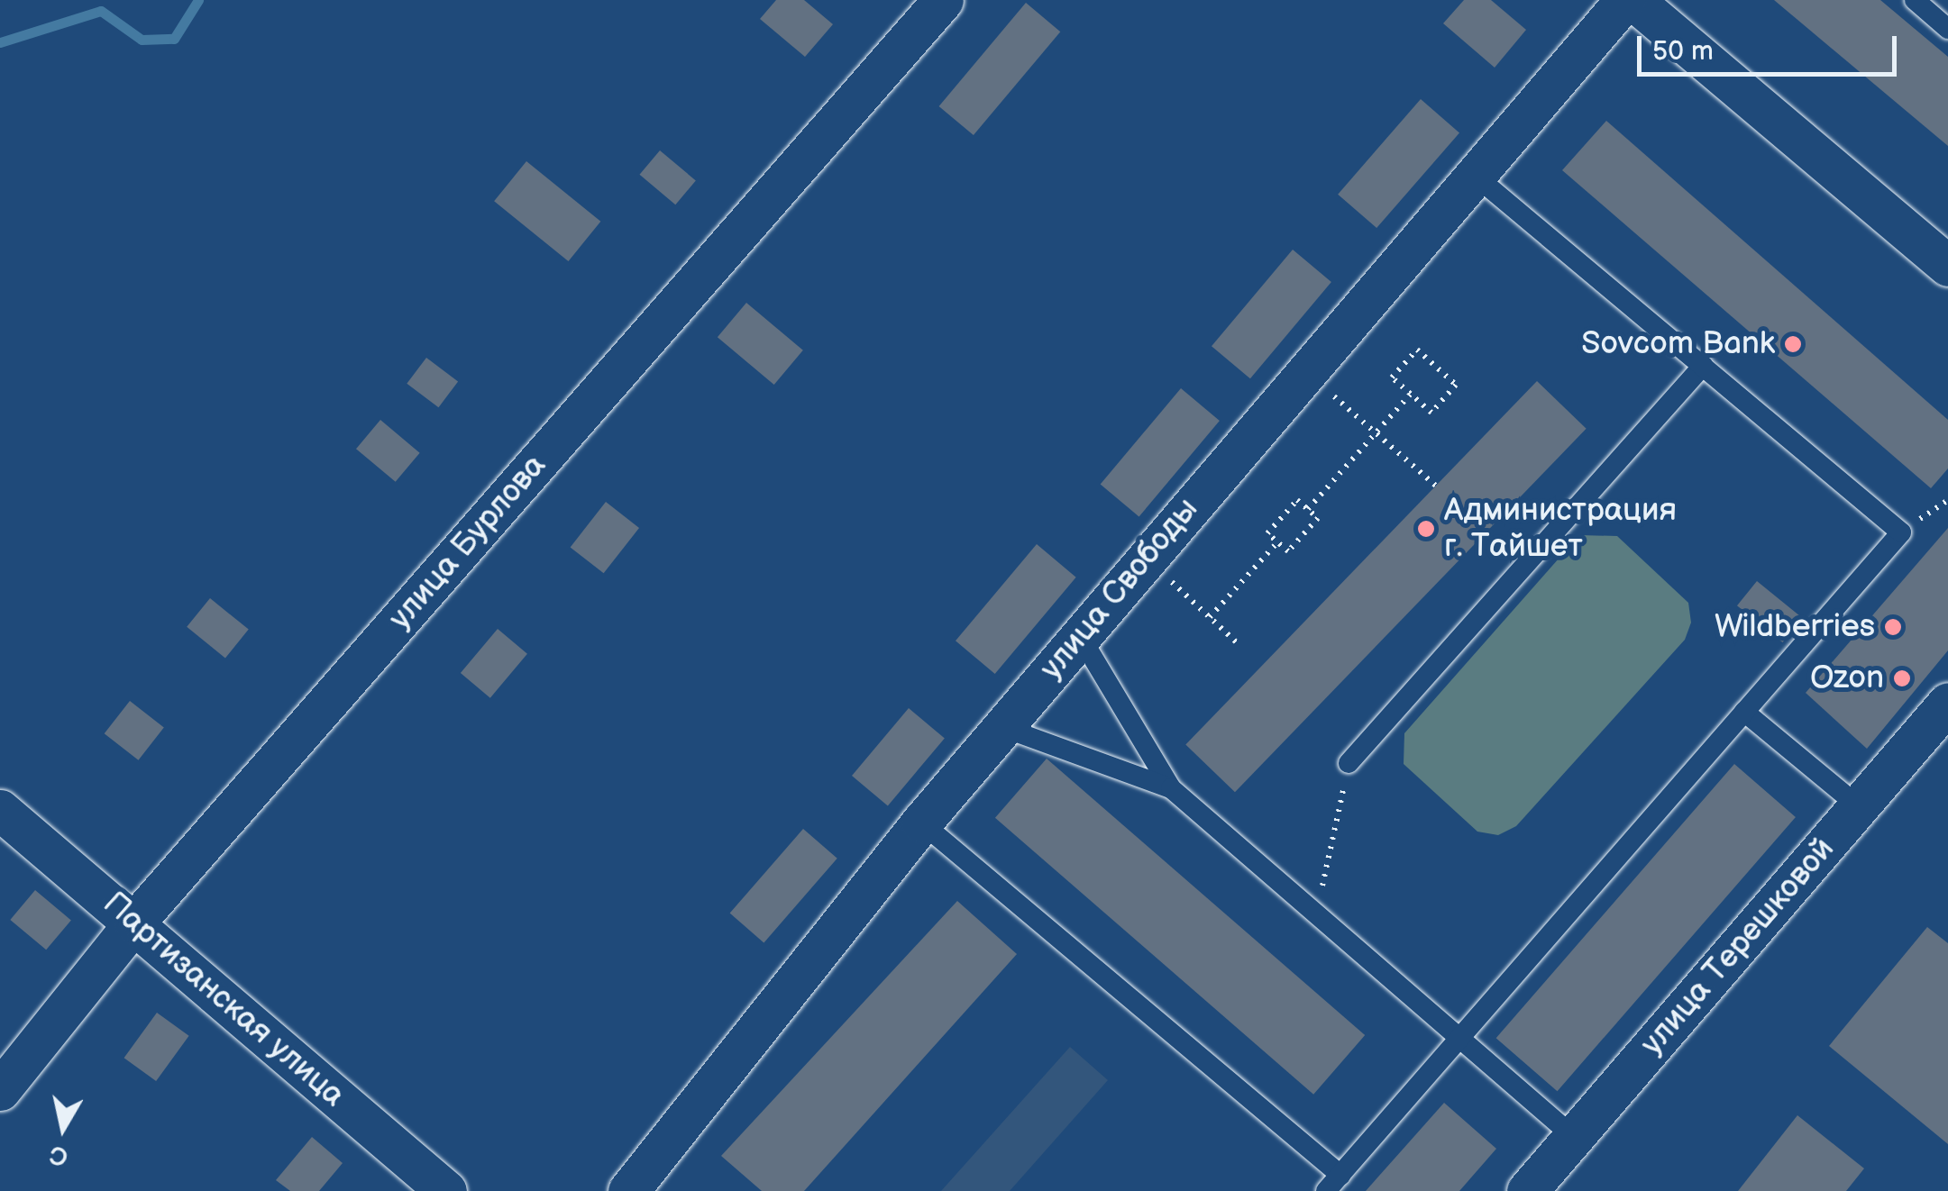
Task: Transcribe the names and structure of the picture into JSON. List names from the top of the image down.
{
  "streets": {
    "street": [
      "улица Бурлова",
      "улица Свободы",
      "улица Терешковой",
      "Партизанская улица"
    ]
  },
  "crossings": [
    ["улица Бурлова", "Партизанская улица"]
  ],
  "places": [
    "Sovcom Bank",
    "Администрация г. Тайшет",
    "Wildberries",
    "Ozon"
  ],
  "scale_bar": "50 m",
  "north": "bottom"
}
